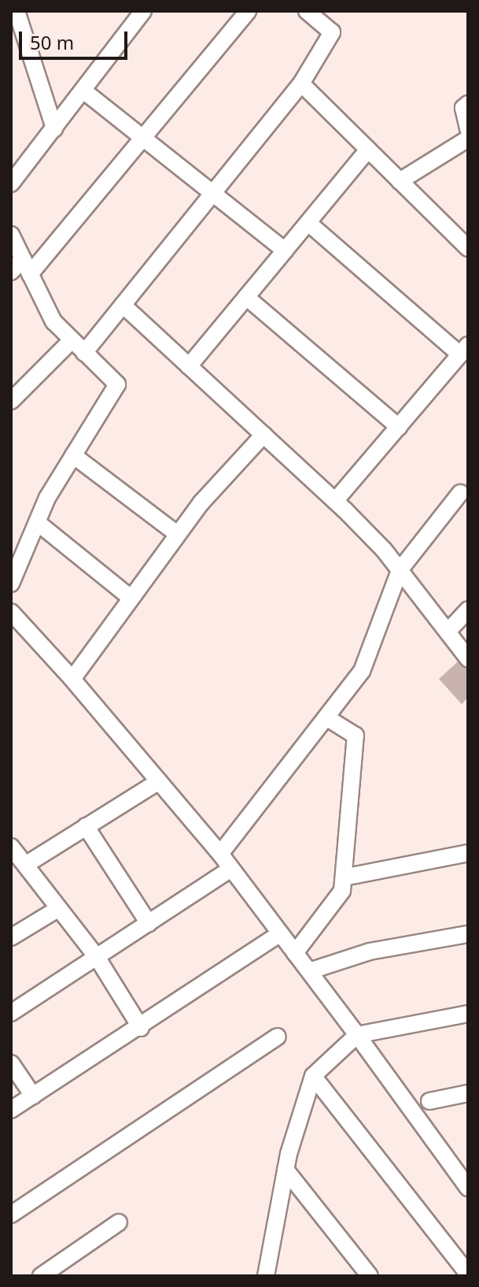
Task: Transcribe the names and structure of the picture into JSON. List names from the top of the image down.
{
  "scale_bar": "50 m"
}
